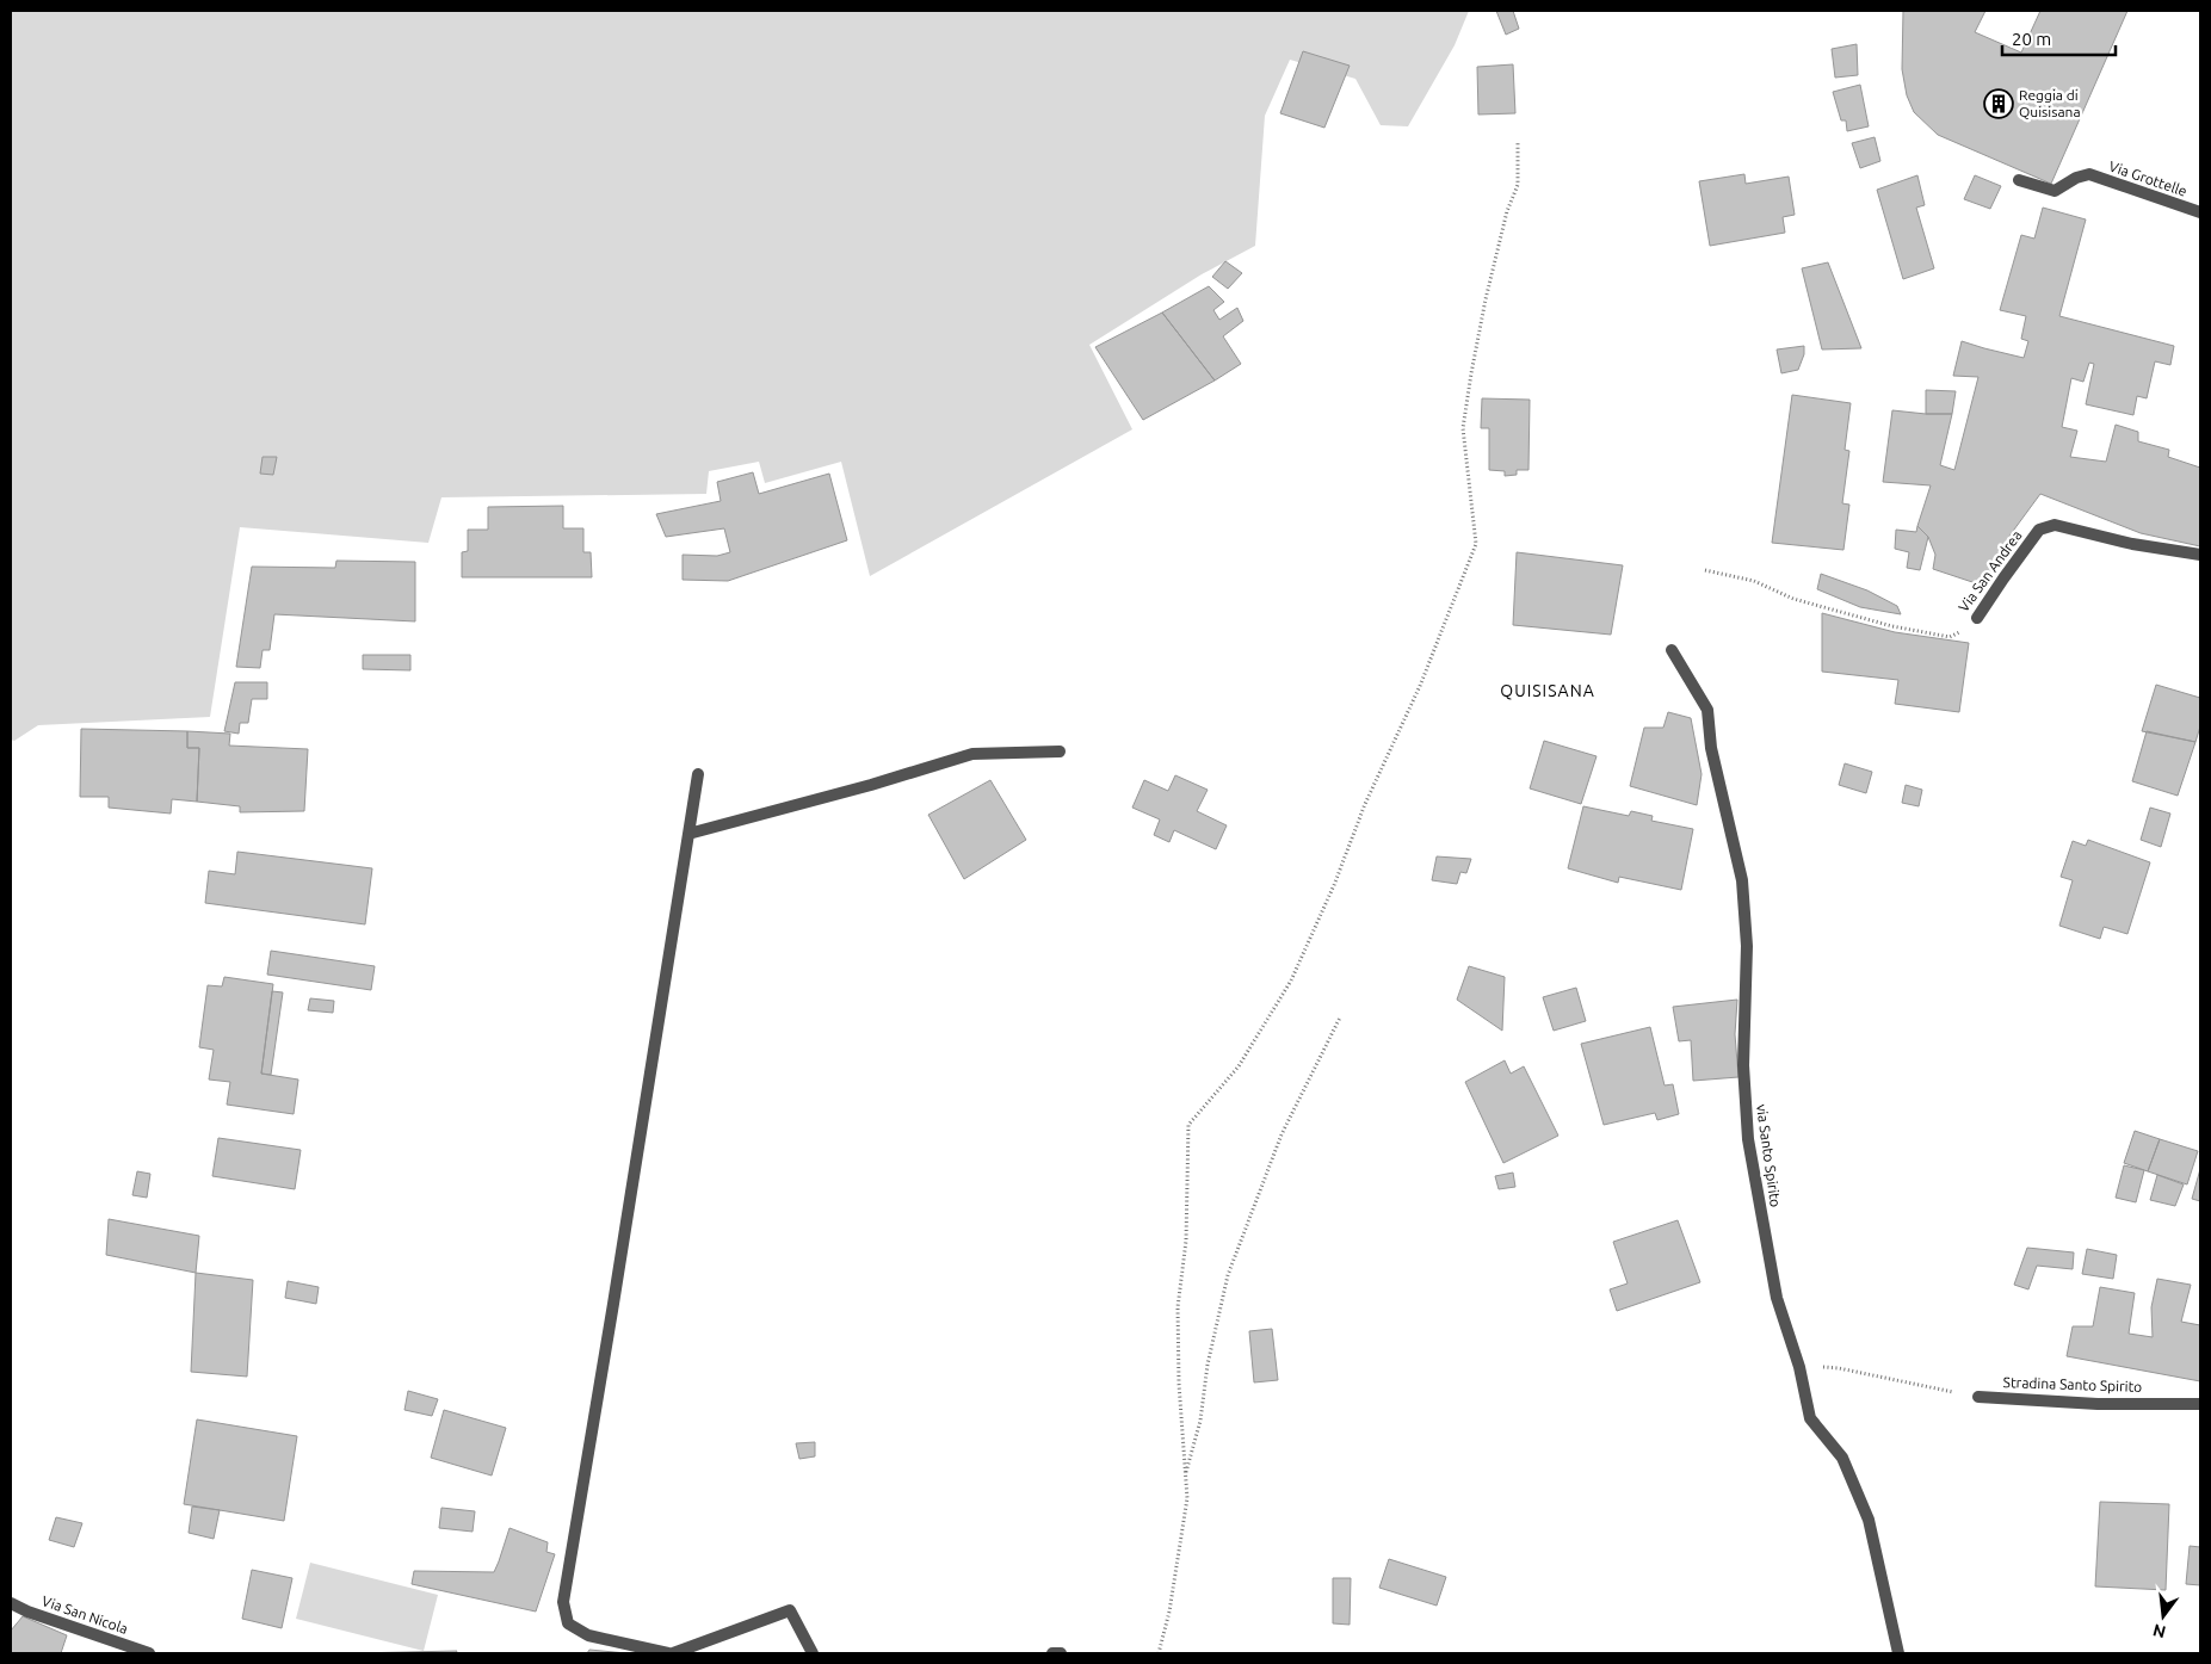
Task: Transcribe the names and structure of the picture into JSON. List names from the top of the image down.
{
  "streets": {
    "street": [
      "Via Grottelle",
      "Via San Andrea",
      "via Santo Spirito",
      "Stradina Santo Spirito",
      "Via San Nicola"
    ]
  },
  "districts": ["QUISISANA"],
  "places": {
    "building": ["Reggia di Quisisana"]
  },
  "scale_bar": "20 m",
  "north": "bottom"
}
